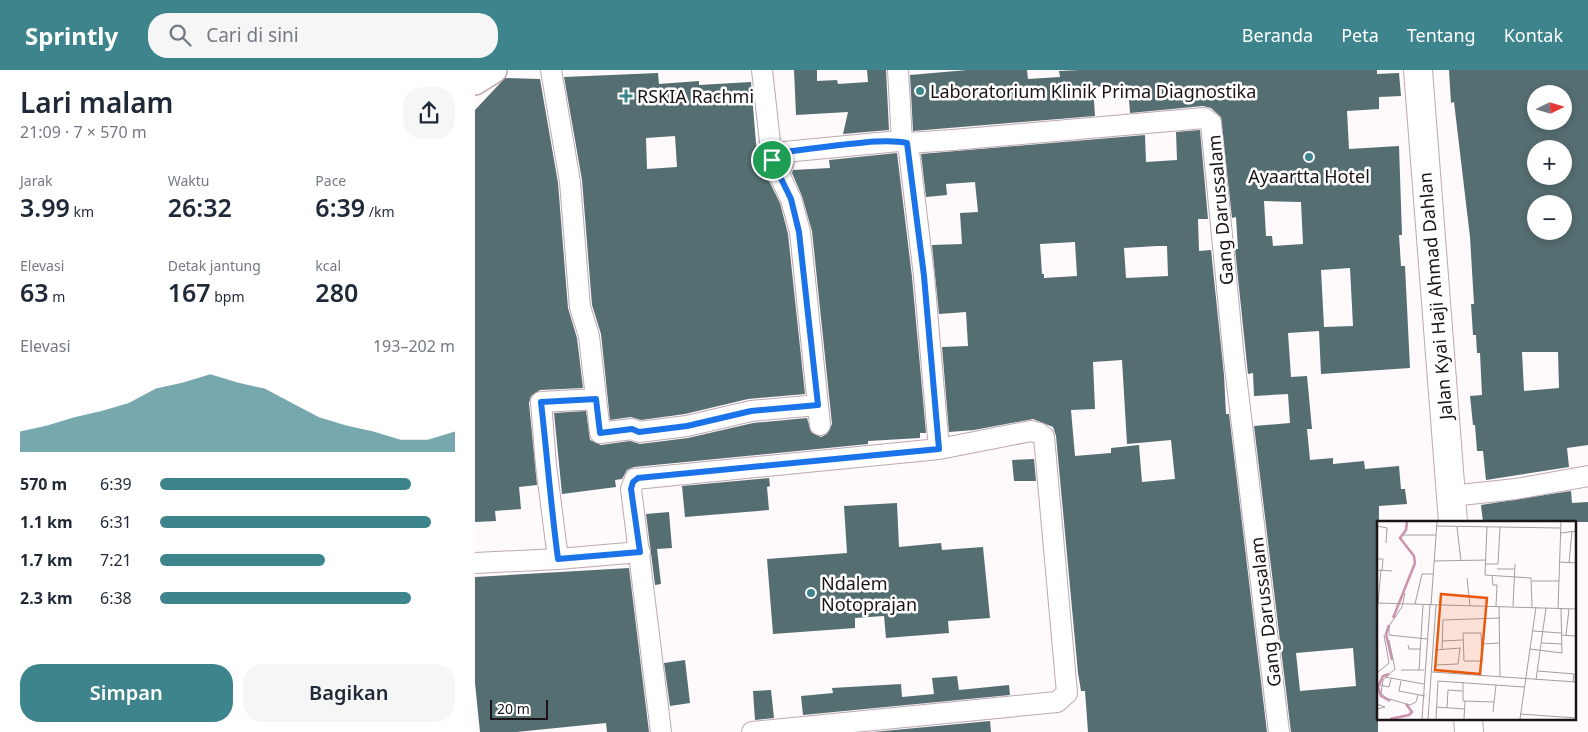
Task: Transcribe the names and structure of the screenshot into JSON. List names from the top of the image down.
{
  "streets": {
    "main road": ["Jalan Kyai Haji Ahmad Dahlan"],
    "street": ["Gang Darussalam"]
  },
  "places": {
    "other": ["Laboratorium Klinik Prima Diagnostika", "Ayaartta Hotel", "Ndalem Notoprajan"],
    "health": ["RSKIA Rachmi"]
  },
  "scale_bar": "20 m",
  "north": "right",
  "page": {
    "header": "Sprintly",
    "search": "Cari di sini",
    "nav": [
      "Beranda",
      "Peta",
      "Tentang",
      "Kontak"
    ],
    "heading": ["Lari malam", "21:09 · 7 × 570 m"],
    "map_buttons": ["+", "−"],
    "stats": [
      ["Jarak", "3.99 km"],
      ["Waktu", "26:32"],
      ["Pace", "6:39 /km"],
      ["Elevasi", "63 m"],
      ["Detak jantung", "167 bpm"],
      ["kcal", "280"]
    ],
    "chart": ["Elevasi", "193–202 m"],
    "list": [
      {
        "name": "570 m",
        "note": "6:39"
      },
      {
        "name": "1.1 km",
        "note": "6:31"
      },
      {
        "name": "1.7 km",
        "note": "7:21"
      },
      {
        "name": "2.3 km",
        "note": "6:38"
      }
    ],
    "buttons": ["Simpan", "Bagikan"],
    "scale": "20 m"
  }
}
